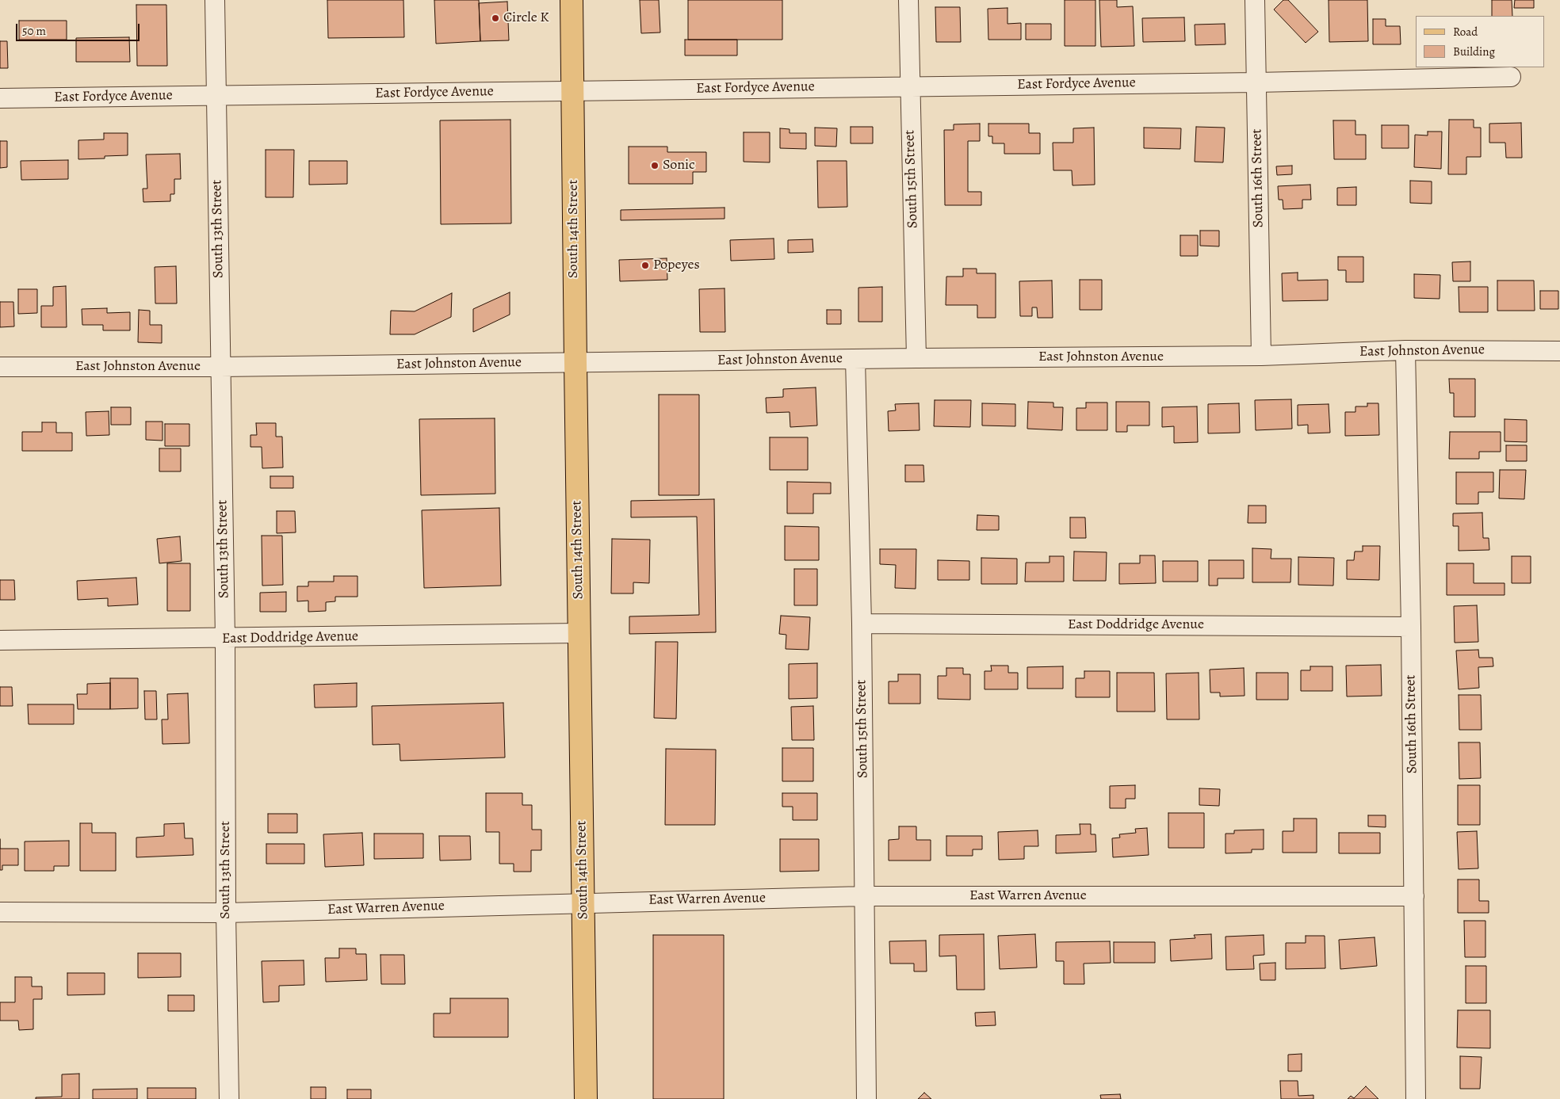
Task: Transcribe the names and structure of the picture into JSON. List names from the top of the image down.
{
  "streets": {
    "main road": ["South 14th Street"],
    "street": [
      "East Fordyce Avenue",
      "South 16th Street",
      "South 15th Street",
      "South 13th Street",
      "East Johnston Avenue",
      "East Doddridge Avenue",
      "East Warren Avenue"
    ]
  },
  "crossings": [
    ["East Fordyce Avenue", "South 16th Street"],
    ["East Fordyce Avenue", "South 15th Street"],
    ["East Fordyce Avenue", "South 13th Street"],
    ["East Fordyce Avenue", "South 14th Street"],
    ["South 16th Street", "East Johnston Avenue"],
    ["South 16th Street", "East Doddridge Avenue"],
    ["South 16th Street", "East Warren Avenue"],
    ["South 15th Street", "East Johnston Avenue"],
    ["South 15th Street", "East Doddridge Avenue"],
    ["South 15th Street", "East Warren Avenue"],
    ["South 13th Street", "East Johnston Avenue"],
    ["South 13th Street", "East Doddridge Avenue"],
    ["South 13th Street", "East Warren Avenue"],
    ["South 14th Street", "East Johnston Avenue"],
    ["South 14th Street", "East Doddridge Avenue"],
    ["South 14th Street", "East Warren Avenue"]
  ],
  "places": ["Circle K", "Sonic", "Popeyes"],
  "legend": ["Road", "Building"],
  "scale_bar": "50 m"
}
